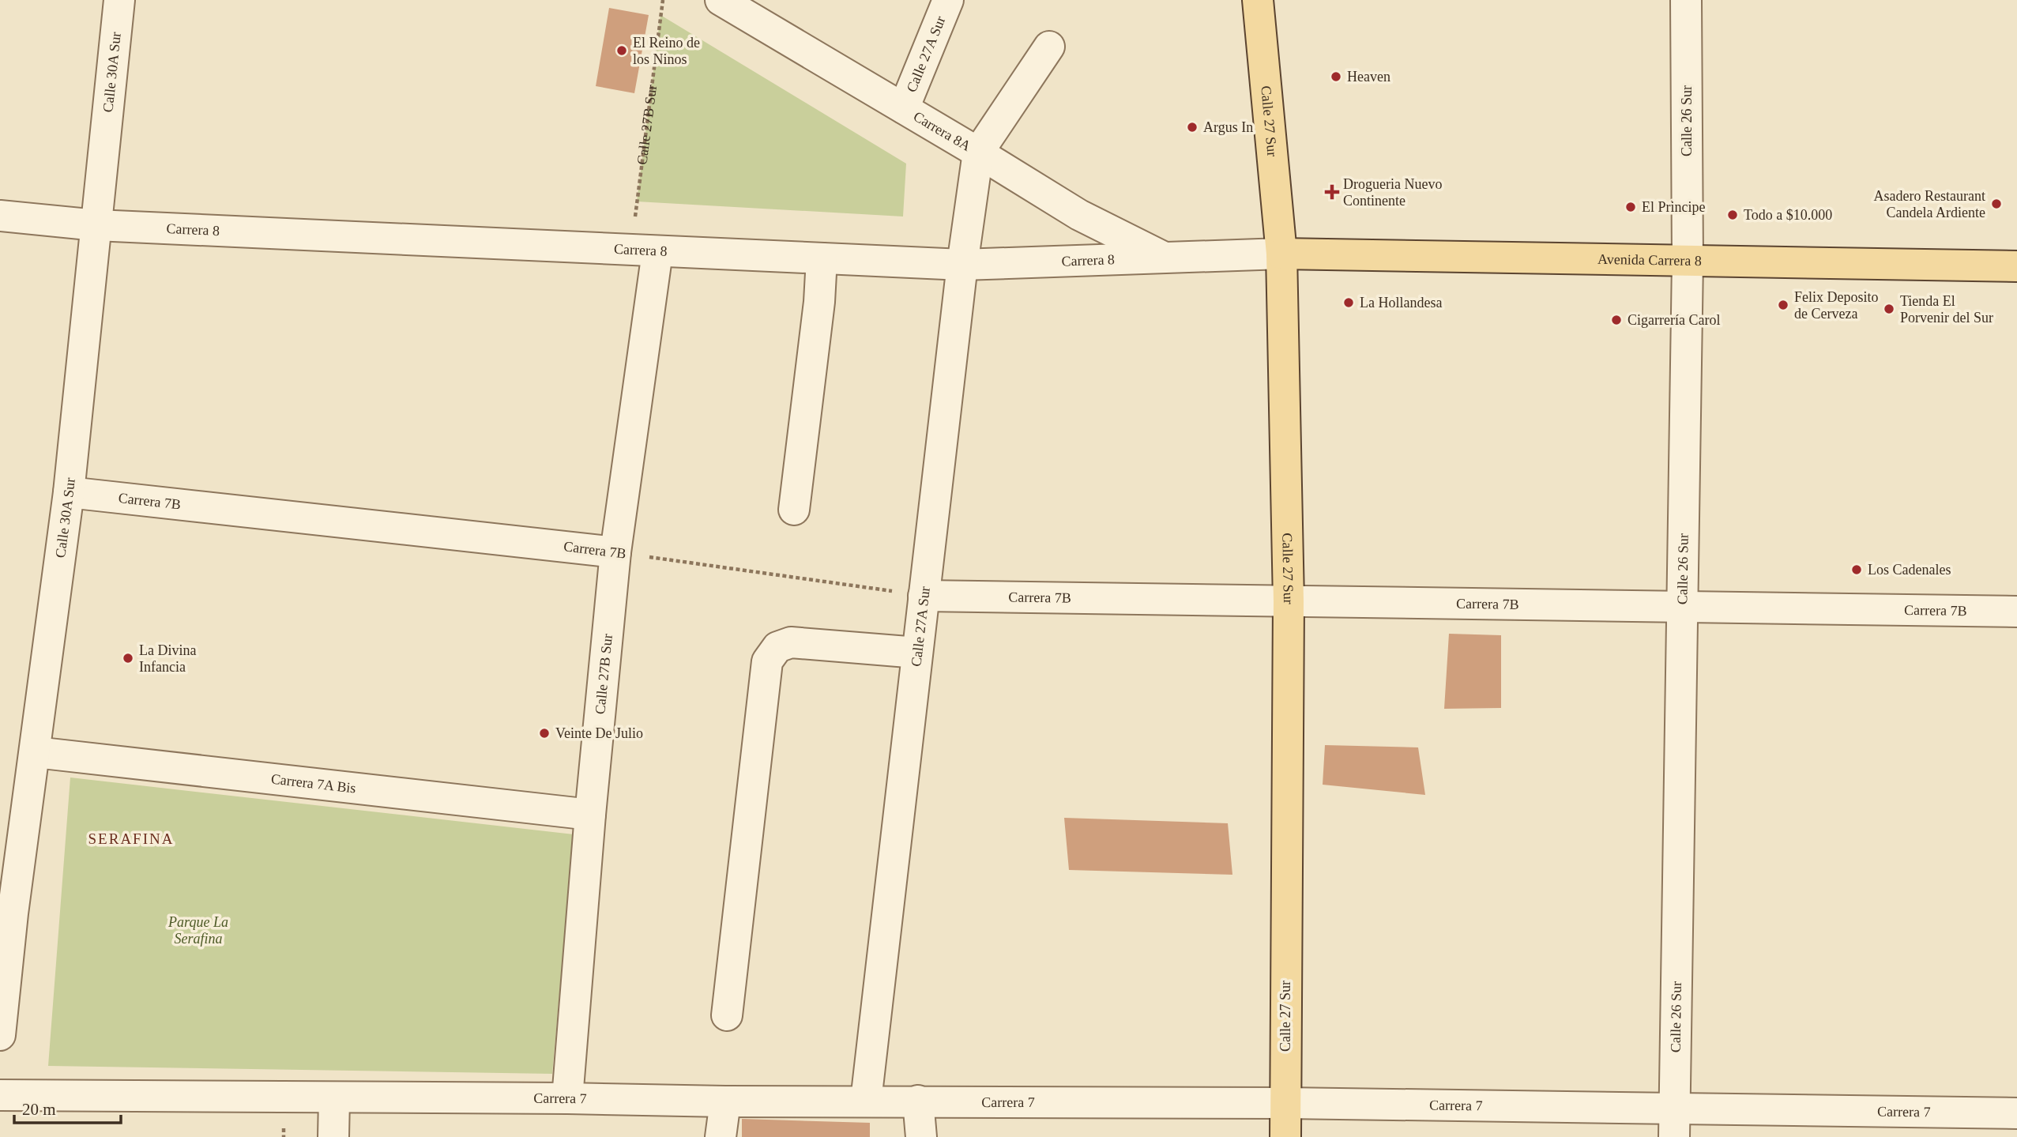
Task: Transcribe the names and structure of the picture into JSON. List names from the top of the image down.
{
  "streets": {
    "main road": ["Calle 27 Sur", "Avenida Carrera 8"],
    "street": [
      "Calle 27A Sur",
      "Calle 30A Sur",
      "Calle 26 Sur",
      "Calle 27B Sur",
      "Carrera 8A",
      "Carrera 8",
      "Carrera 7B",
      "Carrera 7A Bis",
      "Carrera 7"
    ]
  },
  "crossings": [
    ["Calle 27A Sur", "Carrera 8A"],
    ["Calle 27A Sur", "Carrera 8"],
    ["Calle 27A Sur", "Carrera 7B"],
    ["Calle 27A Sur", "Carrera 7"],
    ["Calle 30A Sur", "Carrera 8"],
    ["Calle 30A Sur", "Carrera 7B"],
    ["Calle 30A Sur", "Carrera 7A Bis"],
    ["Calle 27 Sur", "Carrera 8"],
    ["Calle 27 Sur", "Avenida Carrera 8"],
    ["Calle 27 Sur", "Carrera 7B"],
    ["Calle 27 Sur", "Carrera 7"],
    ["Calle 26 Sur", "Avenida Carrera 8"],
    ["Calle 26 Sur", "Carrera 7B"],
    ["Calle 26 Sur", "Carrera 7"],
    ["Calle 27B Sur", "Carrera 8"],
    ["Calle 27B Sur", "Carrera 7B"],
    ["Calle 27B Sur", "Carrera 7A Bis"],
    ["Calle 27B Sur", "Carrera 7"],
    ["Carrera 8A", "Carrera 8"],
    ["Carrera 8", "Avenida Carrera 8"]
  ],
  "districts": ["SERAFINA"],
  "parks": ["Parque La Serafina"],
  "places": {
    "other": [
      "El Reino de los Ninos",
      "Heaven",
      "Argus In",
      "Asadero Restaurant Candela Ardiente",
      "El Principe",
      "Todo a $10.000",
      "La Hollandesa",
      "Felix Deposito de Cerveza",
      "Tienda El Porvenir del Sur",
      "Cigarrería Carol",
      "Los Cadenales",
      "La Divina Infancia",
      "Veinte De Julio"
    ],
    "health": ["Drogueria Nuevo Continente"]
  },
  "scale_bar": "20 m"
}
